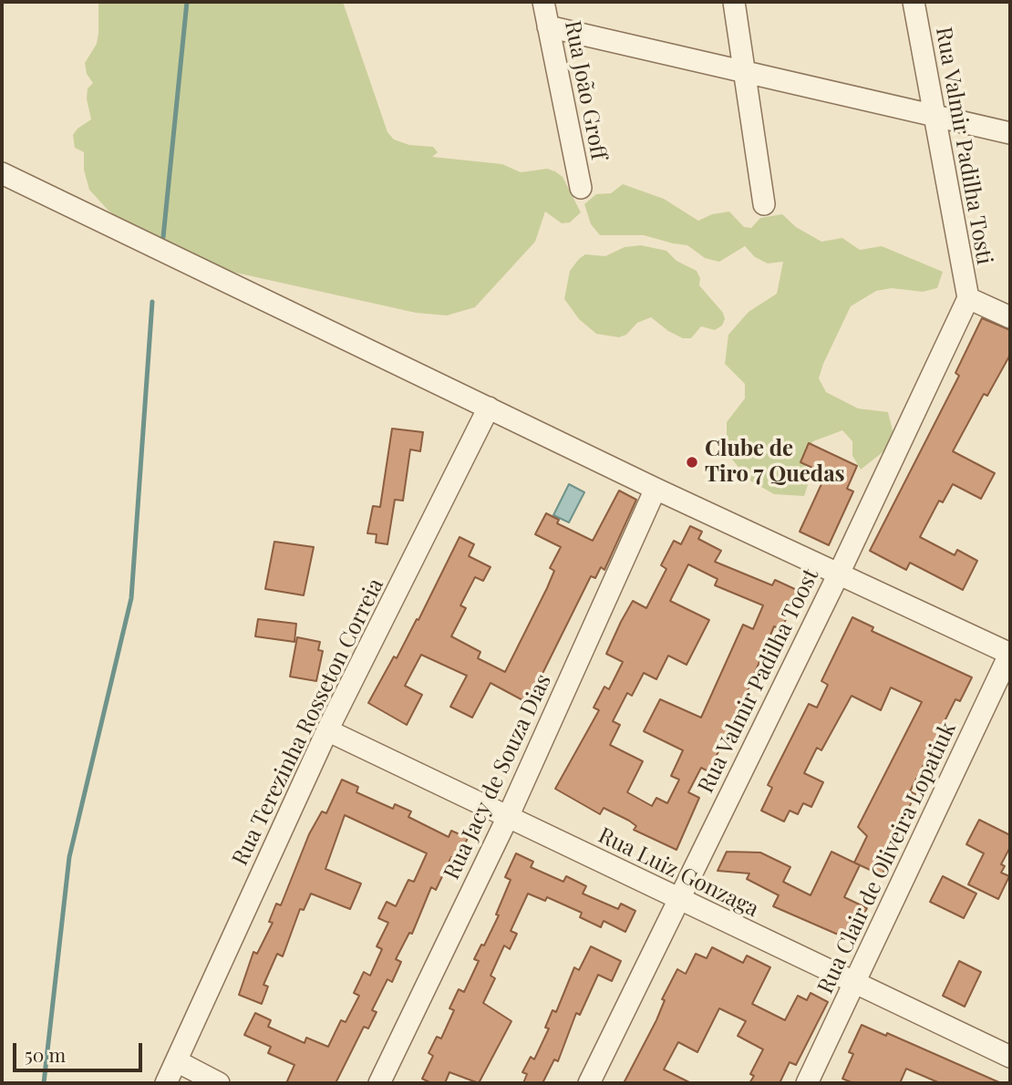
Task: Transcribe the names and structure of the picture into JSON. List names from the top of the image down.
{
  "streets": {
    "street": [
      "Rua João Groff",
      "Rua Valmir Padilha Tosti",
      "Rua Valmir Padilha Toost",
      "Rua Terezinha Rosseton Correia",
      "Rua Jacy de Souza Dias",
      "Rua Clair de Oliveira Lopatiuk",
      "Rua Luiz Gonzaga"
    ]
  },
  "crossings": [
    ["Rua Valmir Padilha Tosti", "Rua Valmir Padilha Toost"],
    ["Rua Valmir Padilha Toost", "Rua Luiz Gonzaga"],
    ["Rua Terezinha Rosseton Correia", "Rua Luiz Gonzaga"],
    ["Rua Jacy de Souza Dias", "Rua Luiz Gonzaga"],
    ["Rua Clair de Oliveira Lopatiuk", "Rua Luiz Gonzaga"]
  ],
  "places": ["Clube de Tiro 7 Quedas"],
  "scale_bar": "50 m"
}
